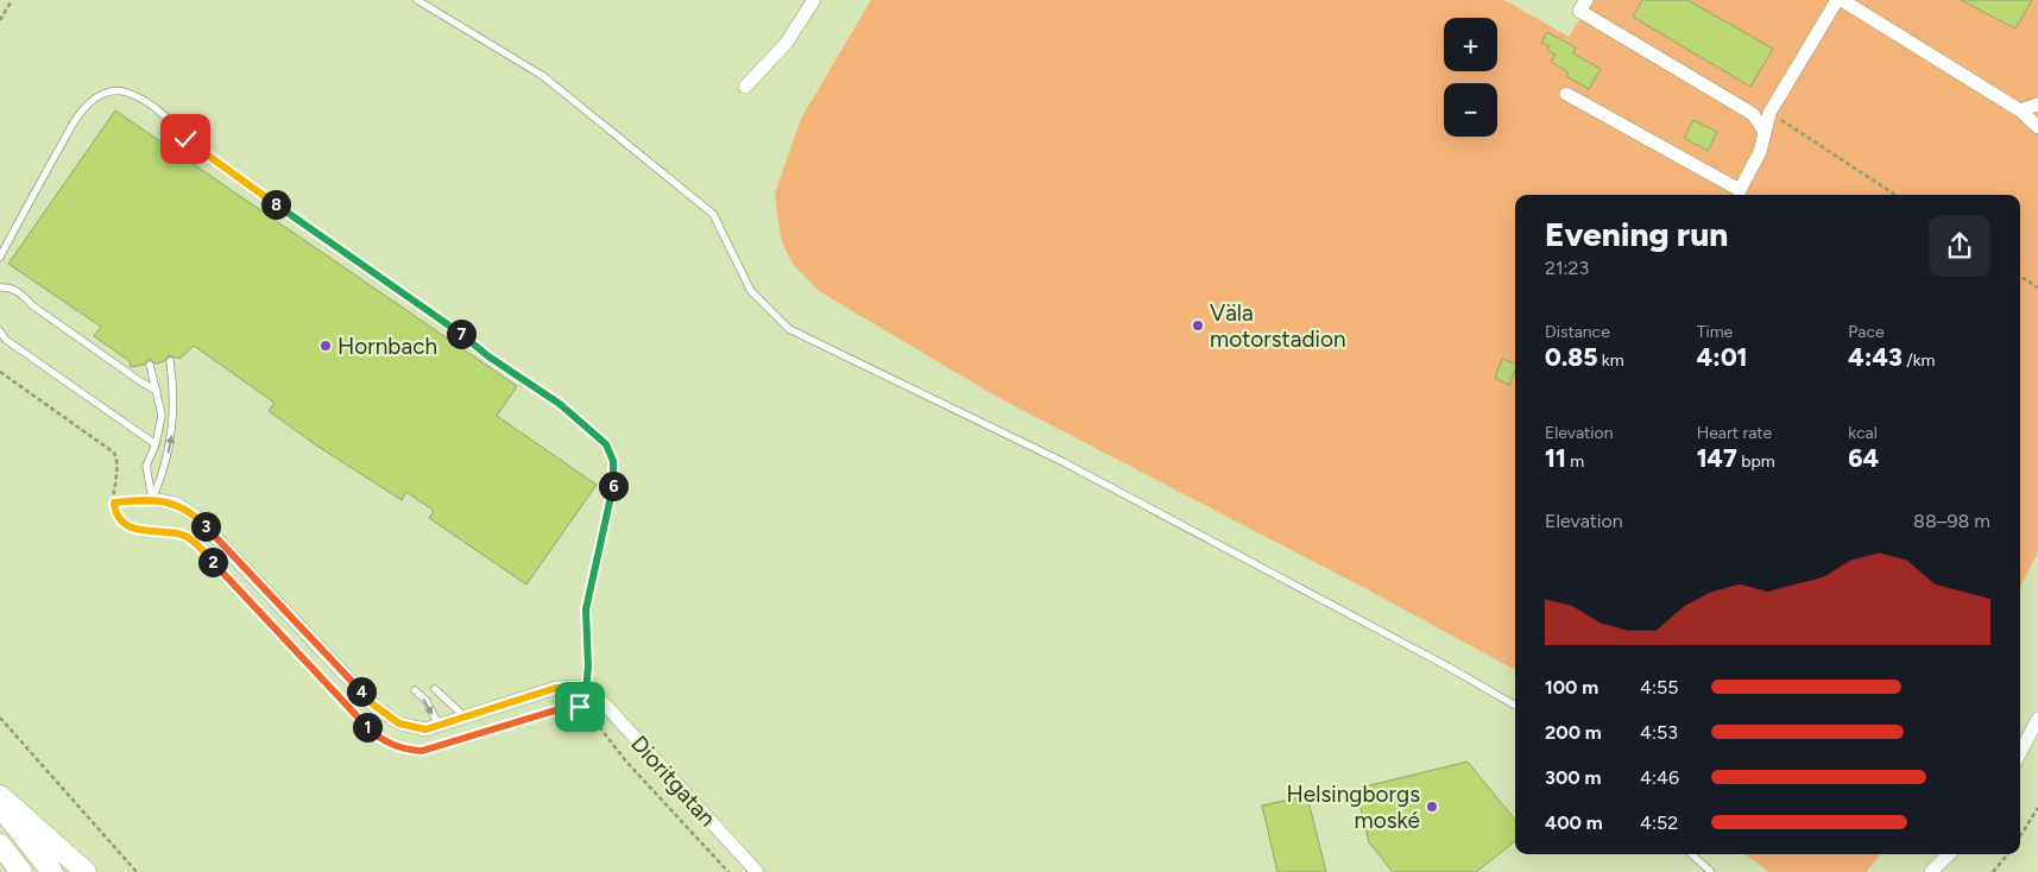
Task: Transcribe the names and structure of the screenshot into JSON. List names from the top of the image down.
{
  "streets": {
    "street": ["Dioritgatan"]
  },
  "places": ["Väla motorstadion", "Hornbach", "Helsingborgs moské"],
  "page": {
    "map_buttons": ["+", "−"],
    "pins": [
      "8",
      "7",
      "6",
      "3",
      "2",
      "4",
      "1"
    ],
    "heading": ["Evening run", "21:23"],
    "stats": [
      ["Distance", "0.85 km"],
      ["Time", "4:01"],
      ["Pace", "4:43 /km"],
      ["Elevation", "11 m"],
      ["Heart rate", "147 bpm"],
      ["kcal", "64"]
    ],
    "chart": ["Elevation", "88–98 m"],
    "list": [
      {
        "name": "100 m",
        "note": "4:55"
      },
      {
        "name": "200 m",
        "note": "4:53"
      },
      {
        "name": "300 m",
        "note": "4:46"
      },
      {
        "name": "400 m",
        "note": "4:52"
      }
    ]
  }
}
